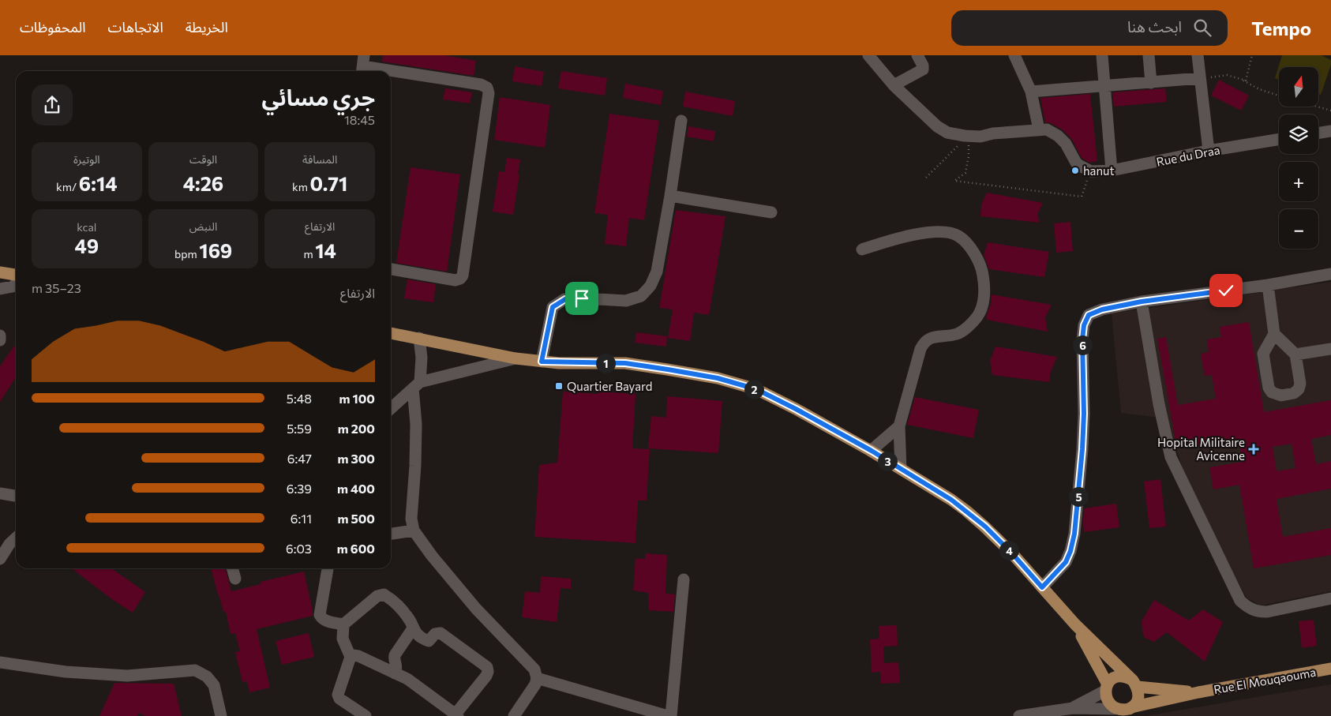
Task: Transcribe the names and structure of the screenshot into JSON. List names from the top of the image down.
{
  "streets": {
    "main road": ["Rue El Mouqaouma"],
    "street": ["Rue du Draa"]
  },
  "places": {
    "other": ["hanut"],
    "transit": ["Quartier Bayard"],
    "health": ["Hopital Militaire Avicenne"]
  },
  "north": "top",
  "page": {
    "header": "Tempo",
    "search": "ابحث هنا",
    "nav": ["الخريطة", "الاتجاهات", "المحفوظات"],
    "map_buttons": ["+", "−"],
    "heading": ["جري مسائي", "18:45"],
    "stats": [
      ["المسافة", "0.71 km"],
      ["الوقت", "4:26"],
      ["الوتيرة", "6:14 /km"],
      ["الارتفاع", "14 m"],
      ["النبض", "169 bpm"],
      ["kcal", "49"]
    ],
    "chart": ["الارتفاع", "23–35 m"],
    "pins": [
      "6",
      "1",
      "2",
      "3",
      "5",
      "4"
    ],
    "list": [
      {
        "name": "100 m",
        "note": "5:48"
      },
      {
        "name": "200 m",
        "note": "5:59"
      },
      {
        "name": "300 m",
        "note": "6:47"
      },
      {
        "name": "400 m",
        "note": "6:39"
      },
      {
        "name": "500 m",
        "note": "6:11"
      },
      {
        "name": "600 m",
        "note": "6:03"
      }
    ]
  }
}
